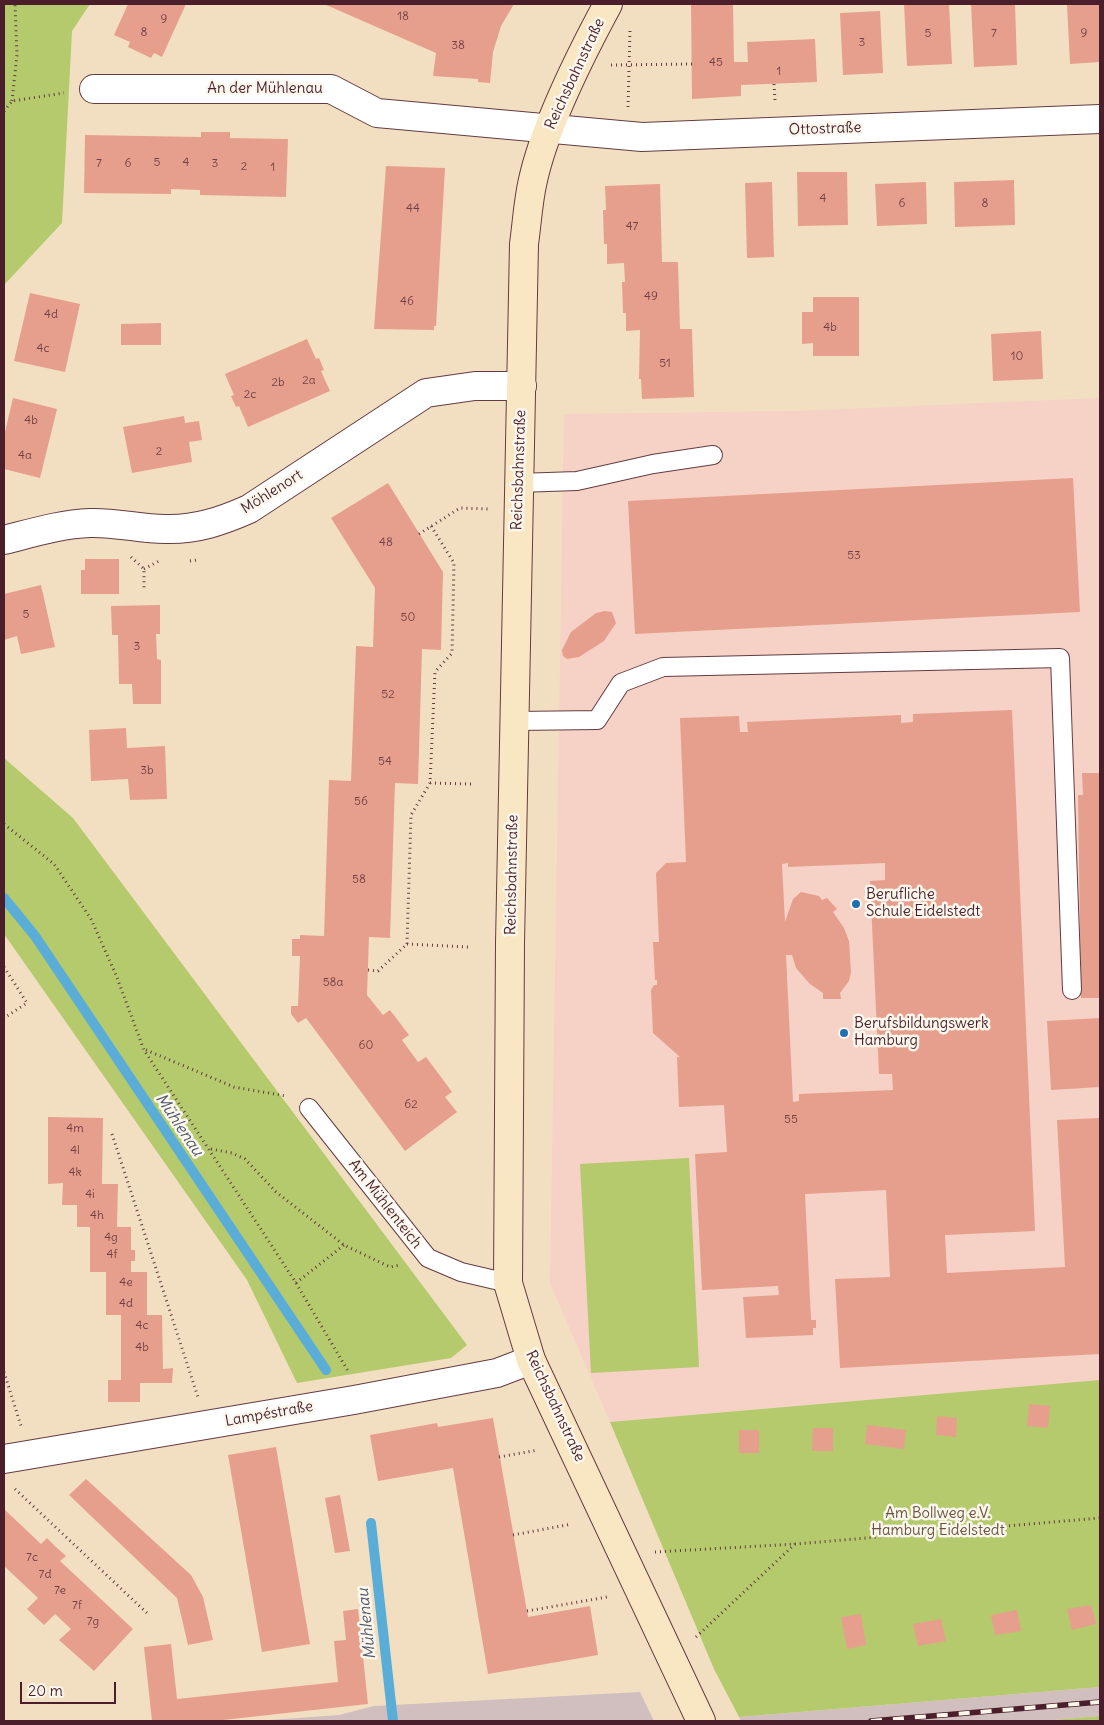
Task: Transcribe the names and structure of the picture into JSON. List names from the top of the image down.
{
  "streets": {
    "street": [
      "Reichsbahnstraße",
      "An der Mühlenau",
      "Ottostraße",
      "Möhlenort",
      "Lampéstraße"
    ],
    "lane": ["Am Mühlenteich"]
  },
  "crossings": [
    ["Reichsbahnstraße", "An der Mühlenau"],
    ["Reichsbahnstraße", "Ottostraße"],
    ["Reichsbahnstraße", "Möhlenort"],
    ["Reichsbahnstraße", "Am Mühlenteich"],
    ["Reichsbahnstraße", "Lampéstraße"],
    ["An der Mühlenau", "Ottostraße"]
  ],
  "water": ["Mühlenau"],
  "parks": ["Am Bollweg e.V. Hamburg Eidelstedt"],
  "places": ["Berufliche Schule Eidelstedt", "Berufsbildungswerk Hamburg"],
  "house_numbers": [
    "18",
    "9",
    "8",
    "5",
    "7",
    "9",
    "3",
    "38",
    "45",
    "1",
    "5",
    "4",
    "7",
    "6",
    "3",
    "2",
    "1",
    "4",
    "6",
    "8",
    "44",
    "47",
    "49",
    "46",
    "4d",
    "4b",
    "4c",
    "10",
    "51",
    "2a",
    "2b",
    "2c",
    "4b",
    "2",
    "4a",
    "48",
    "53",
    "5",
    "50",
    "3",
    "52",
    "54",
    "3b",
    "56",
    "58",
    "58a",
    "60",
    "62",
    "55",
    "4m",
    "4l",
    "4k",
    "4i",
    "4h",
    "4g",
    "4f",
    "4e",
    "4d",
    "4c",
    "4b",
    "7c",
    "7d",
    "7e",
    "7f",
    "7g"
  ],
  "scale_bar": "20 m"
}
